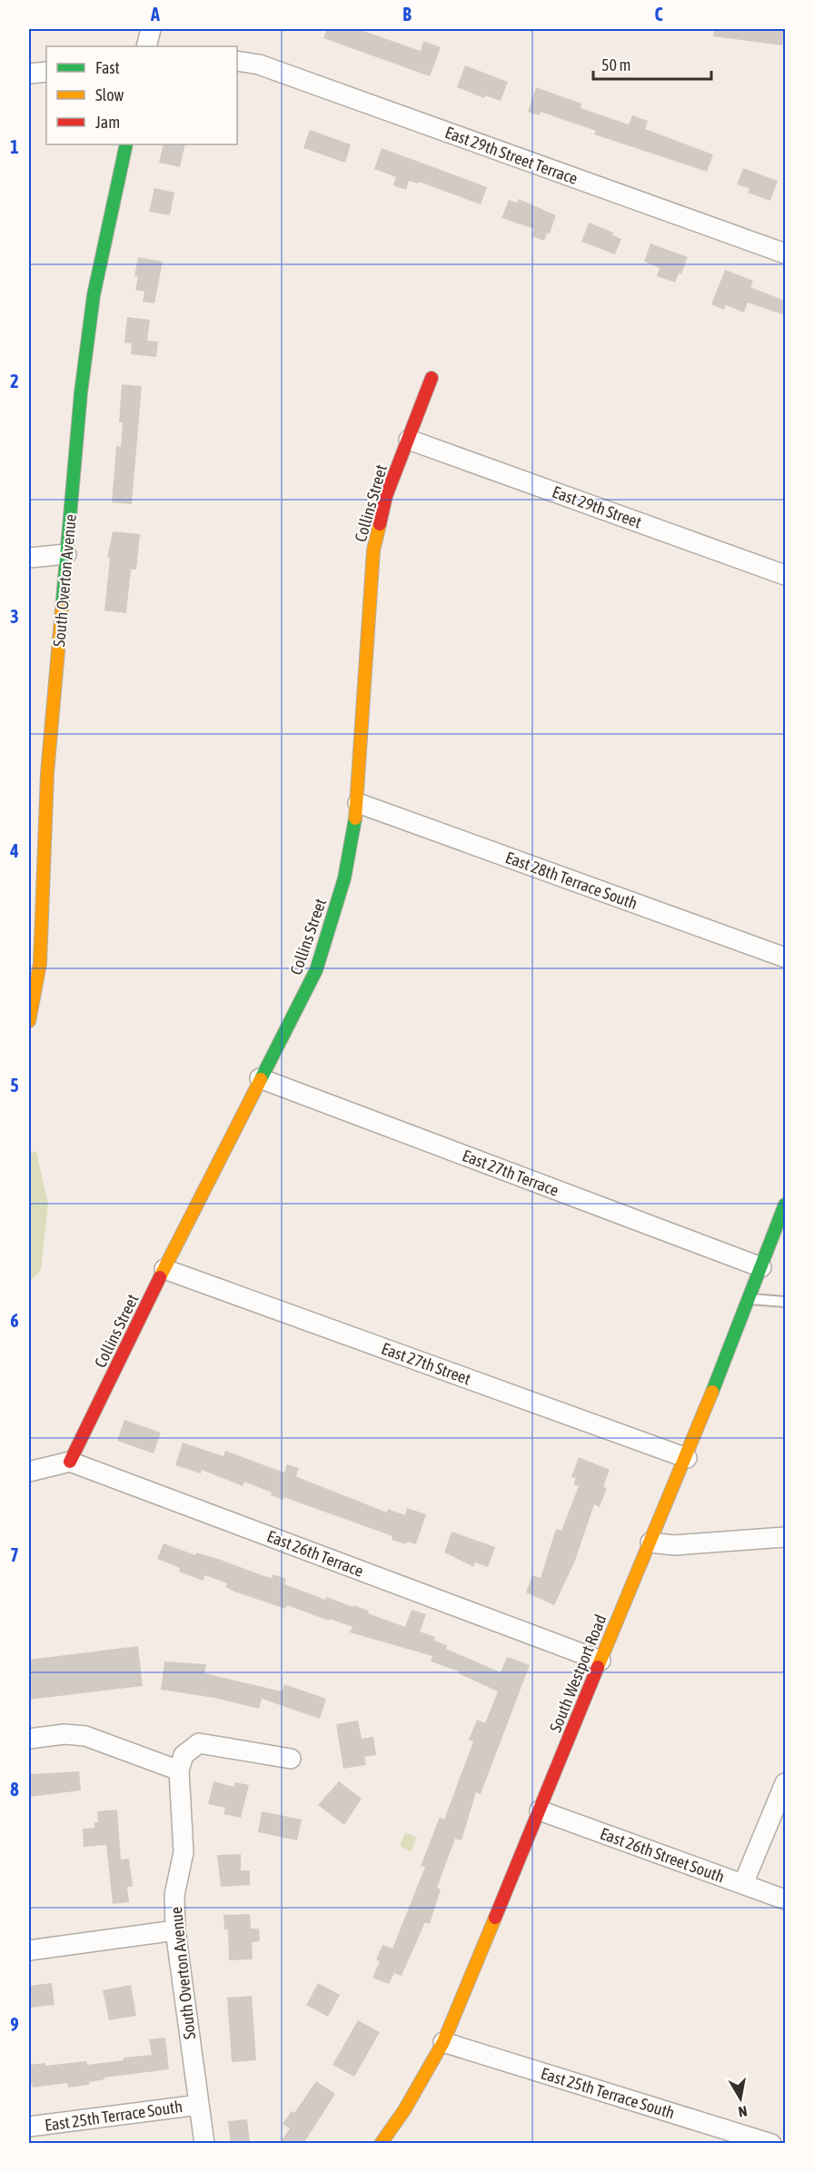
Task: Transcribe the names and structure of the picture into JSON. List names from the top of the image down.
{
  "streets": {
    "street": [
      "East 29th Street Terrace",
      "Collins Street",
      "East 29th Street",
      "South Overton Avenue",
      "East 28th Terrace South",
      "East 27th Terrace",
      "East 27th Street",
      "East 26th Terrace",
      "South Westport Road",
      "East 26th Street South",
      "East 25th Terrace South"
    ]
  },
  "crossings": [
    ["Collins Street", "East 29th Street"],
    ["Collins Street", "East 28th Terrace South"],
    ["Collins Street", "East 27th Terrace"],
    ["Collins Street", "East 27th Street"],
    ["Collins Street", "East 26th Terrace"],
    ["South Overton Avenue", "East 25th Terrace South"],
    ["East 27th Terrace", "South Westport Road"],
    ["East 27th Street", "South Westport Road"],
    ["East 26th Terrace", "South Westport Road"],
    ["South Westport Road", "East 26th Street South"],
    ["South Westport Road", "East 25th Terrace South"]
  ],
  "legend": ["Fast", "Slow", "Jam"],
  "scale_bar": "50 m",
  "north": "bottom",
  "grid": {
    "columns": ["A", "B", "C"],
    "rows": [
      "1",
      "2",
      "3",
      "4",
      "5",
      "6",
      "7",
      "8",
      "9"
    ]
  }
}
